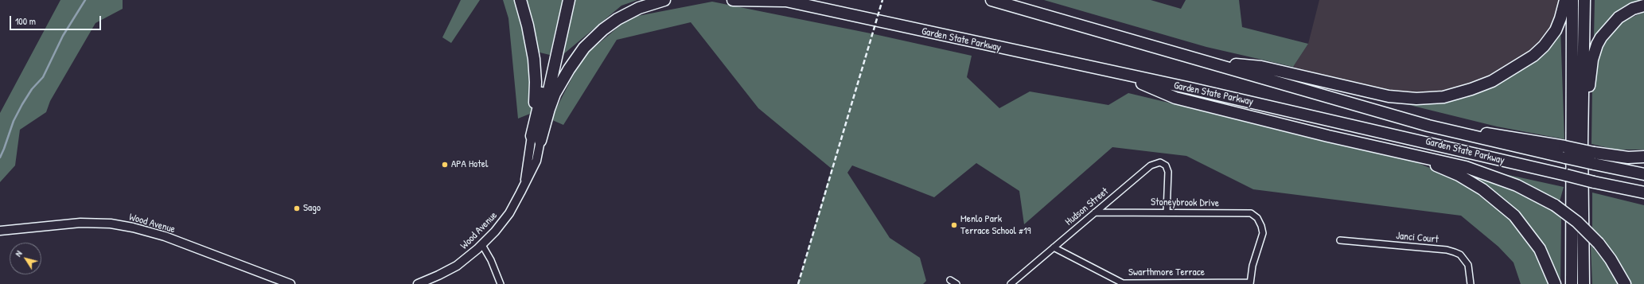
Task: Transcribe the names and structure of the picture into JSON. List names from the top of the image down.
{
  "streets": {
    "highway": ["Garden State Parkway"],
    "street": [
      "Stoneybrook Drive",
      "Hudson Street",
      "Wood Avenue",
      "Janci Court",
      "Swarthmore Terrace"
    ]
  },
  "crossings": [
    ["Stoneybrook Drive", "Hudson Street"],
    ["Stoneybrook Drive", "Swarthmore Terrace"],
    ["Hudson Street", "Swarthmore Terrace"]
  ],
  "places": ["APA Hotel", "Sago", "Menlo Park Terrace School #19"],
  "scale_bar": "100 m",
  "north": "top left"
}
